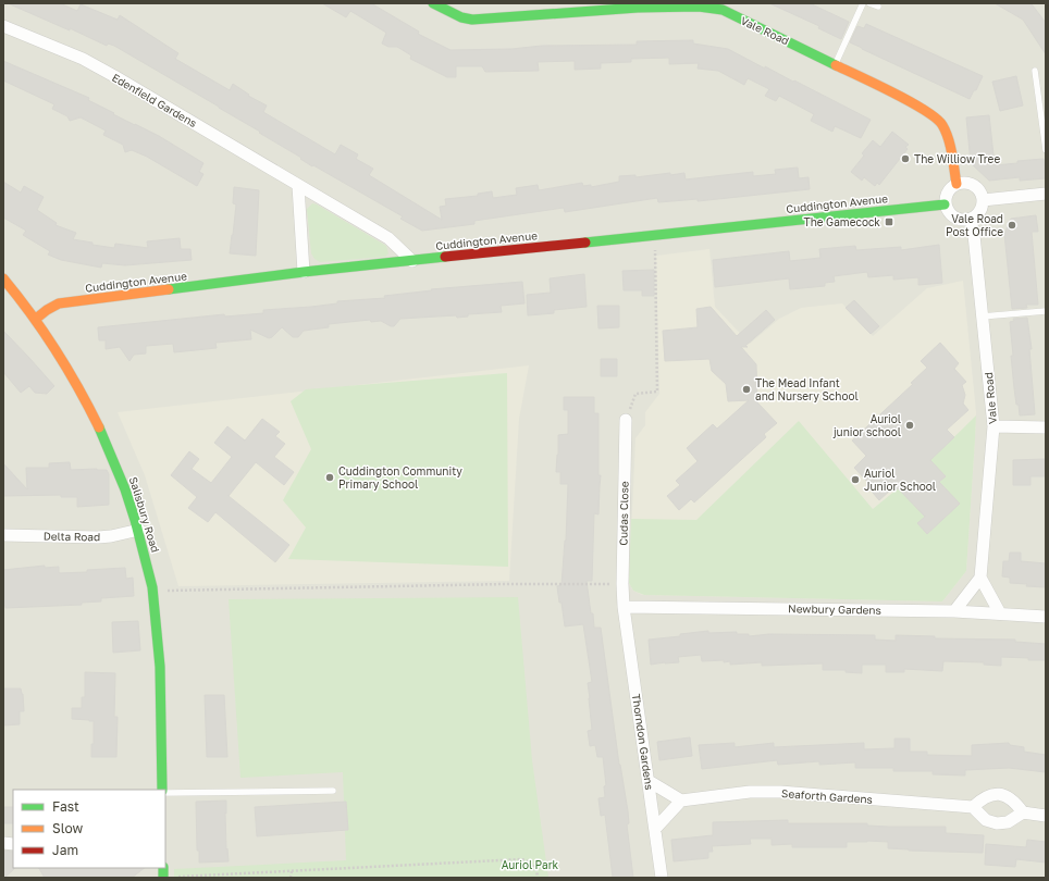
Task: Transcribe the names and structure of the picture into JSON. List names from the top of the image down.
{
  "streets": {
    "street": [
      "Vale Road",
      "Edenfield Gardens",
      "Cuddington Avenue",
      "Cudas Close",
      "Salisbury Road",
      "Delta Road",
      "Newbury Gardens",
      "Thorndon Gardens",
      "Seaforth Gardens"
    ]
  },
  "crossings": [
    ["Vale Road", "Cuddington Avenue"],
    ["Edenfield Gardens", "Cuddington Avenue"],
    ["Cuddington Avenue", "Salisbury Road"],
    ["Cudas Close", "Newbury Gardens"],
    ["Cudas Close", "Thorndon Gardens"],
    ["Salisbury Road", "Delta Road"],
    ["Newbury Gardens", "Thorndon Gardens"]
  ],
  "parks": ["Auriol Park"],
  "places": {
    "other": [
      "The Williow Tree",
      "Vale Road Post Office",
      "The Mead Infant and Nursery School",
      "Auriol junior school",
      "Cuddington Community Primary School",
      "Auriol Junior School"
    ],
    "transit": ["The Gamecock"]
  },
  "legend": ["Fast", "Slow", "Jam"]
}
